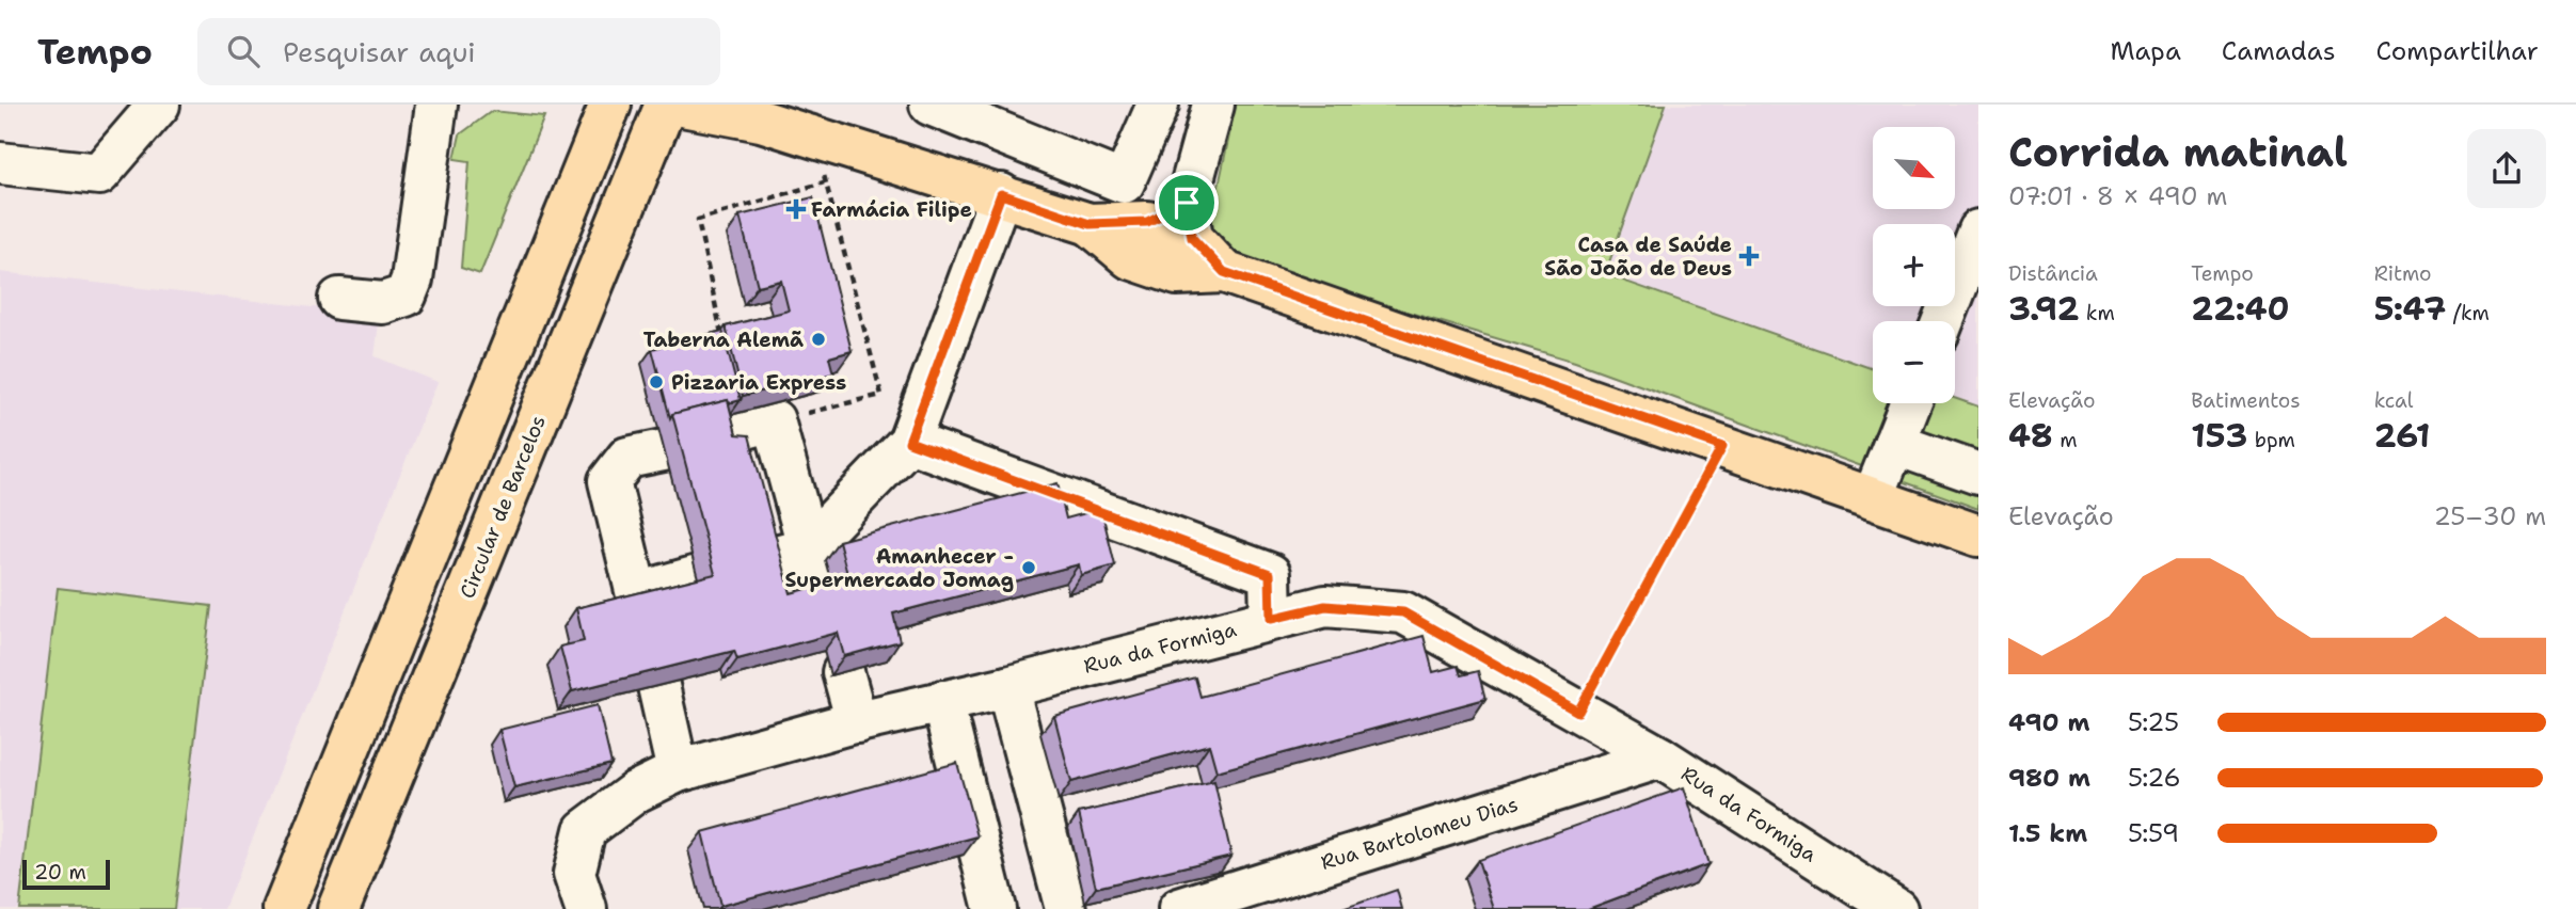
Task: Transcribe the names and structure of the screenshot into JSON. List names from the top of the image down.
{
  "streets": {
    "main road": ["Circular de Barcelos"],
    "street": ["Rua da Formiga", "Rua Bartolomeu Dias"]
  },
  "crossings": [
    ["Rua da Formiga", "Rua Bartolomeu Dias"]
  ],
  "places": {
    "health": ["Farmácia Filipe", "Casa de Saúde São João de Deus"],
    "other": ["Taberna Alemã", "Pizzaria Express", "Amanhecer - Supermercado Jomag"]
  },
  "scale_bar": "20 m",
  "north": "bottom right",
  "page": {
    "header": "Tempo",
    "search": "Pesquisar aqui",
    "nav": ["Mapa", "Camadas", "Compartilhar"],
    "heading": ["Corrida matinal", "07:01 · 8 × 490 m"],
    "map_buttons": ["+", "−"],
    "stats": [
      ["Distância", "3.92 km"],
      ["Tempo", "22:40"],
      ["Ritmo", "5:47 /km"],
      ["Elevação", "48 m"],
      ["Batimentos", "153 bpm"],
      ["kcal", "261"]
    ],
    "chart": ["Elevação", "25–30 m"],
    "list": [
      {
        "name": "490 m",
        "note": "5:25"
      },
      {
        "name": "980 m",
        "note": "5:26"
      },
      {
        "name": "1.5 km",
        "note": "5:59"
      }
    ],
    "scale": "20 m"
  }
}
